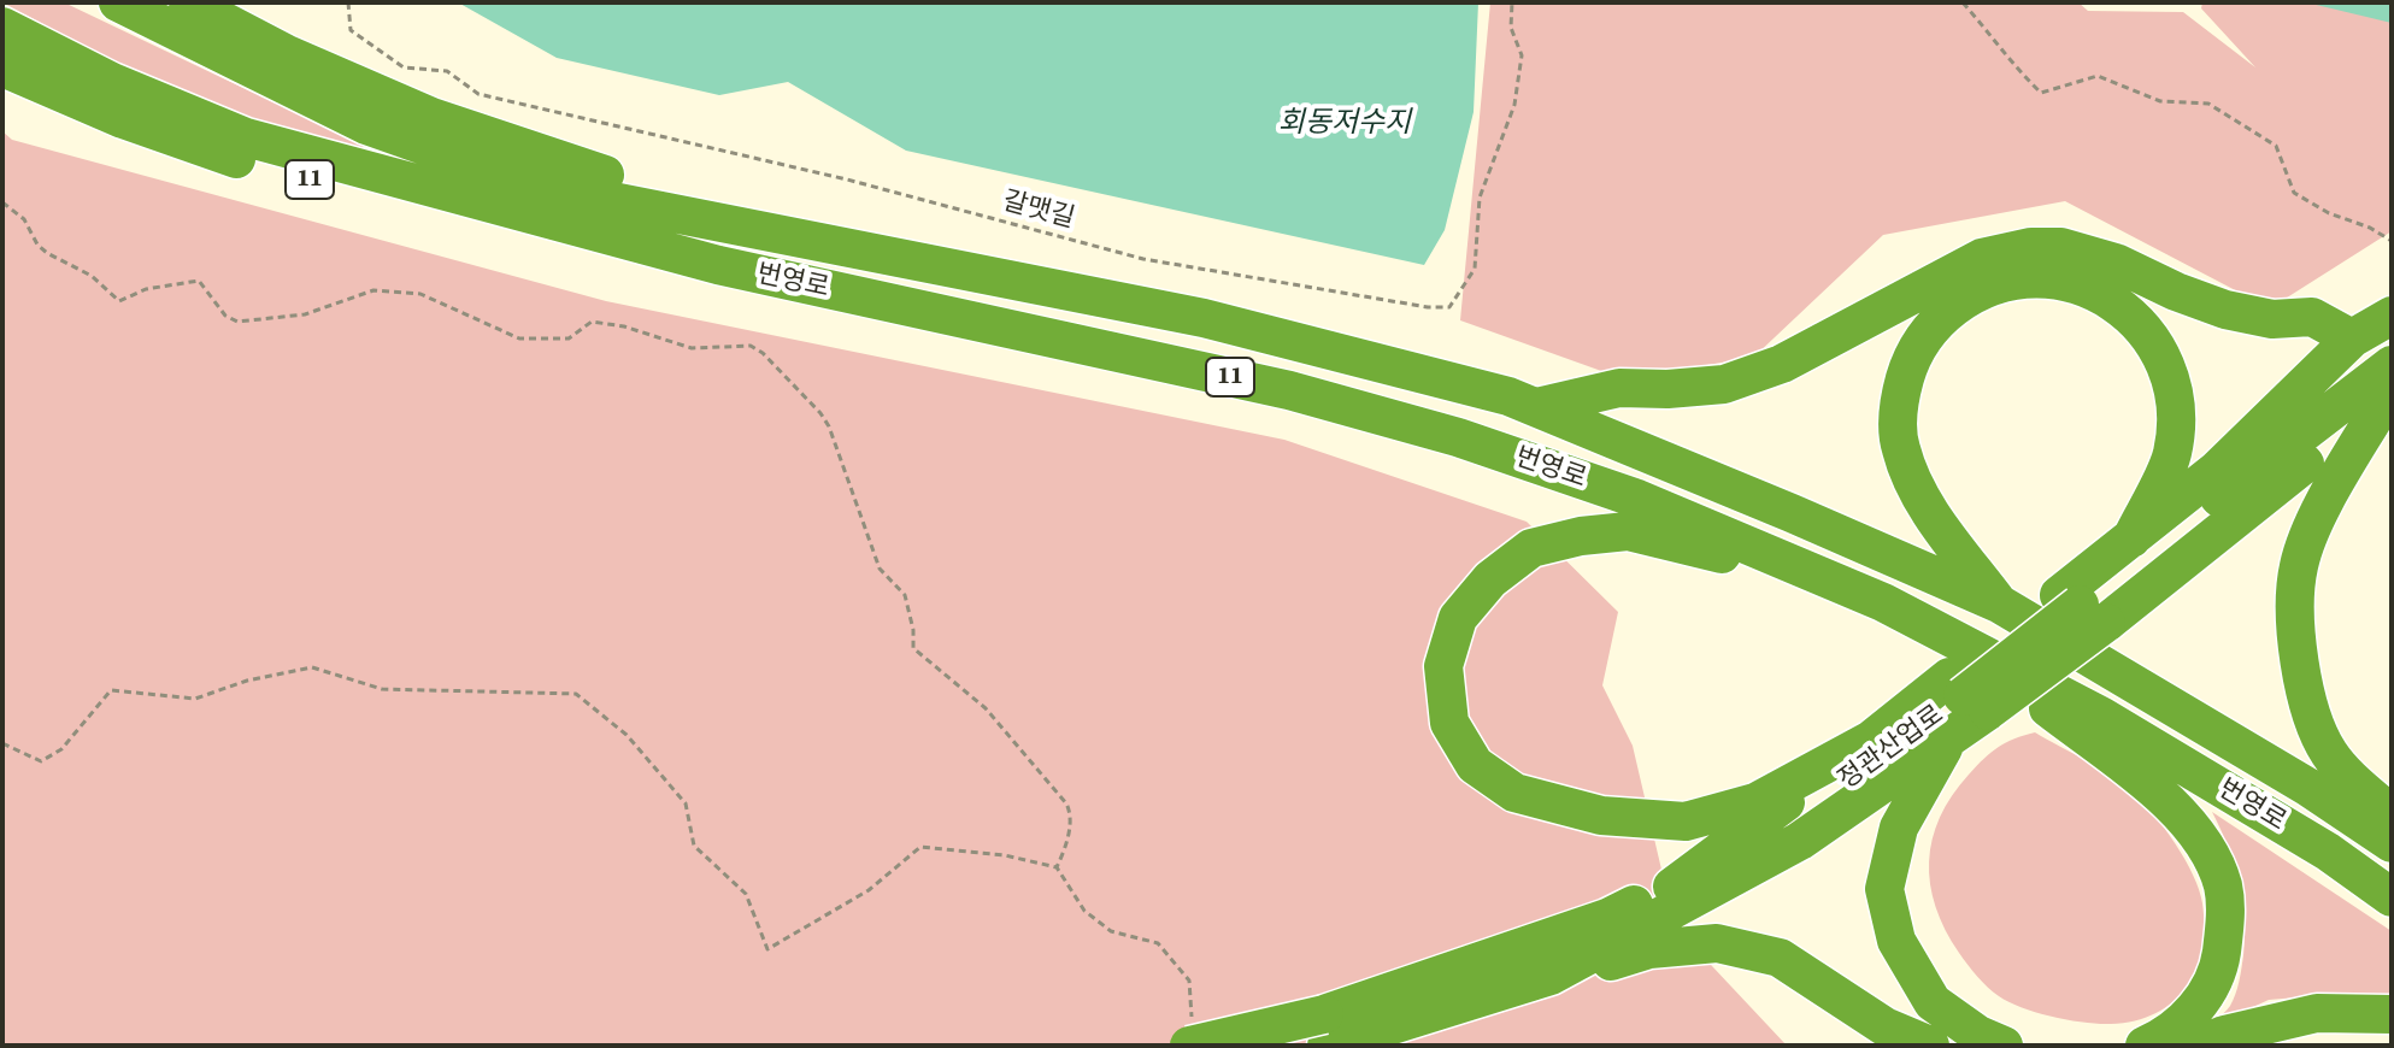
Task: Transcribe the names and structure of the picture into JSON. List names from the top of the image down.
{
  "streets": {
    "highway": ["11", "번영로", "정관산업로"],
    "path": ["갈맷길"]
  },
  "crossings": [
    ["번영로", "정관산업로"]
  ],
  "water": ["회동저수지"]
}
